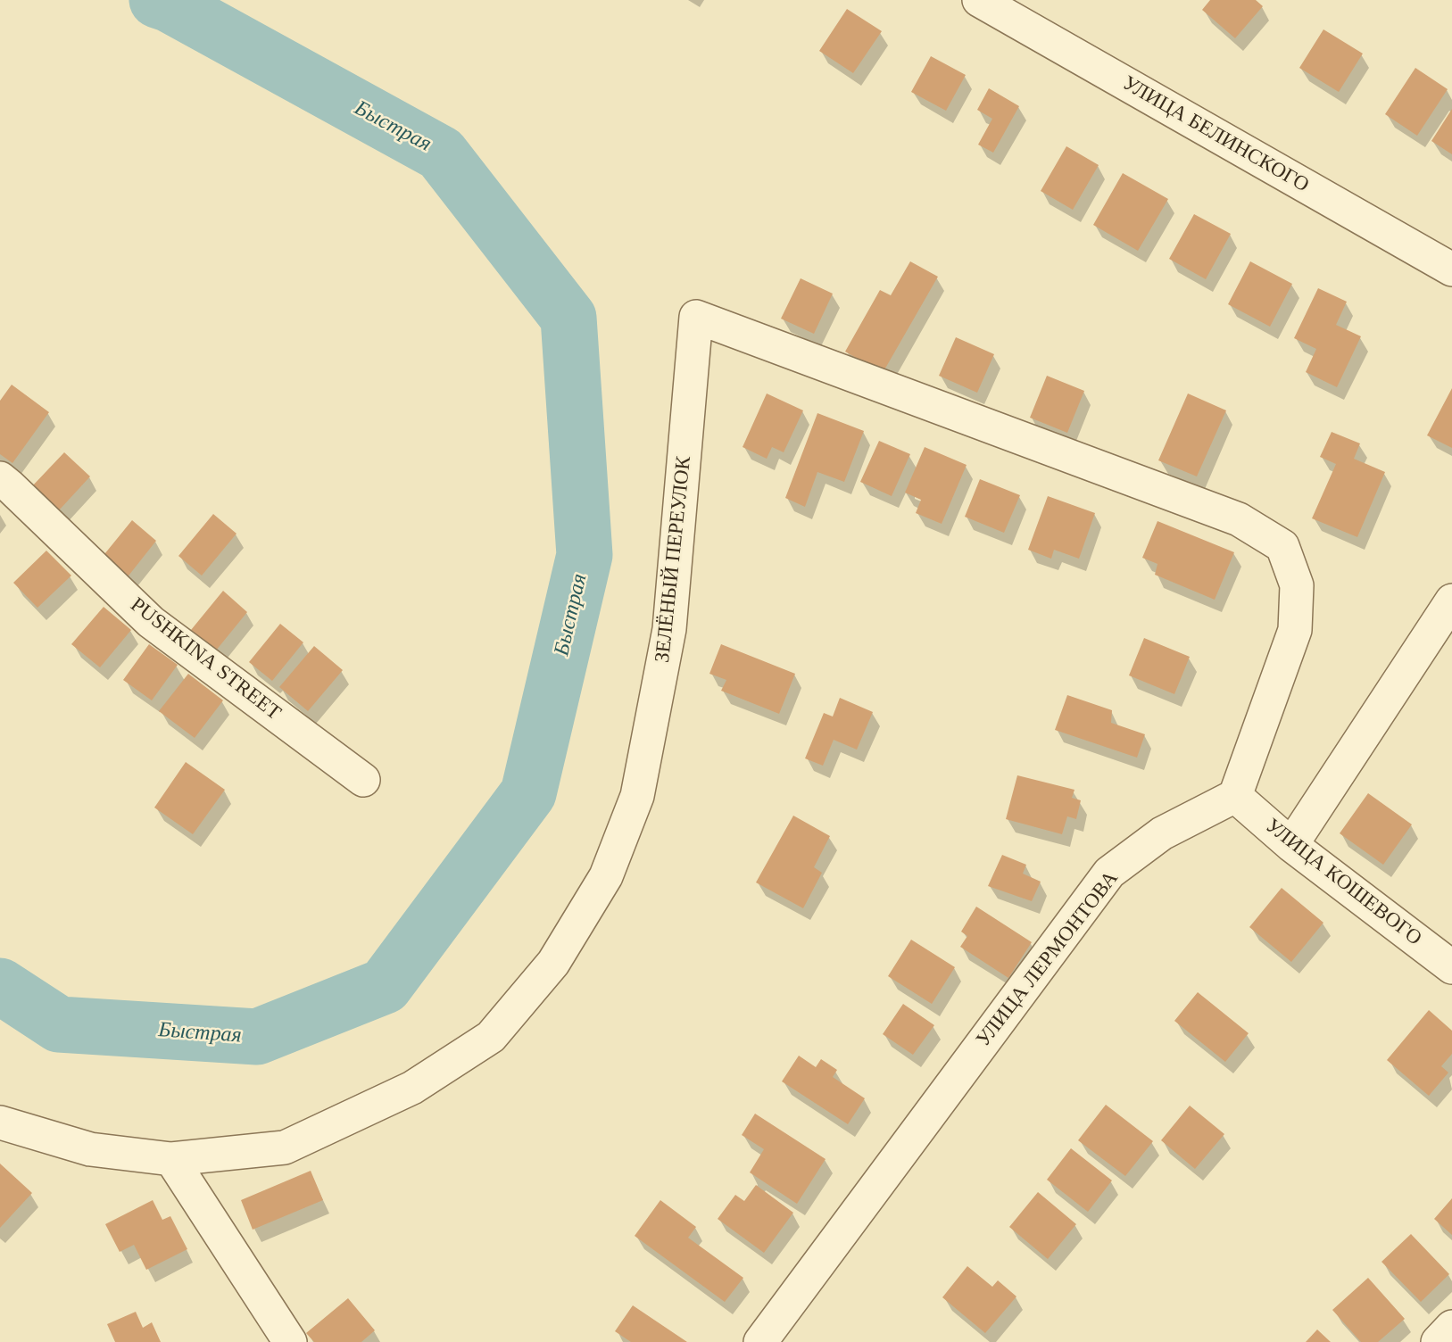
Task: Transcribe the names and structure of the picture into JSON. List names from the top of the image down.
{
  "streets": {
    "street": [
      "УЛИЦА БЕЛИНСКОГО",
      "ЗЕЛЁНЫЙ ПЕРЕУЛОК",
      "PUSHKINA STREET",
      "УЛИЦА КОШЕВОГО",
      "УЛИЦА ЛЕРМОНТОВА"
    ]
  },
  "crossings": [
    ["ЗЕЛЁНЫЙ ПЕРЕУЛОК", "УЛИЦА КОШЕВОГО"],
    ["ЗЕЛЁНЫЙ ПЕРЕУЛОК", "УЛИЦА ЛЕРМОНТОВА"],
    ["УЛИЦА КОШЕВОГО", "УЛИЦА ЛЕРМОНТОВА"]
  ],
  "water": ["Быстрая"]
}
